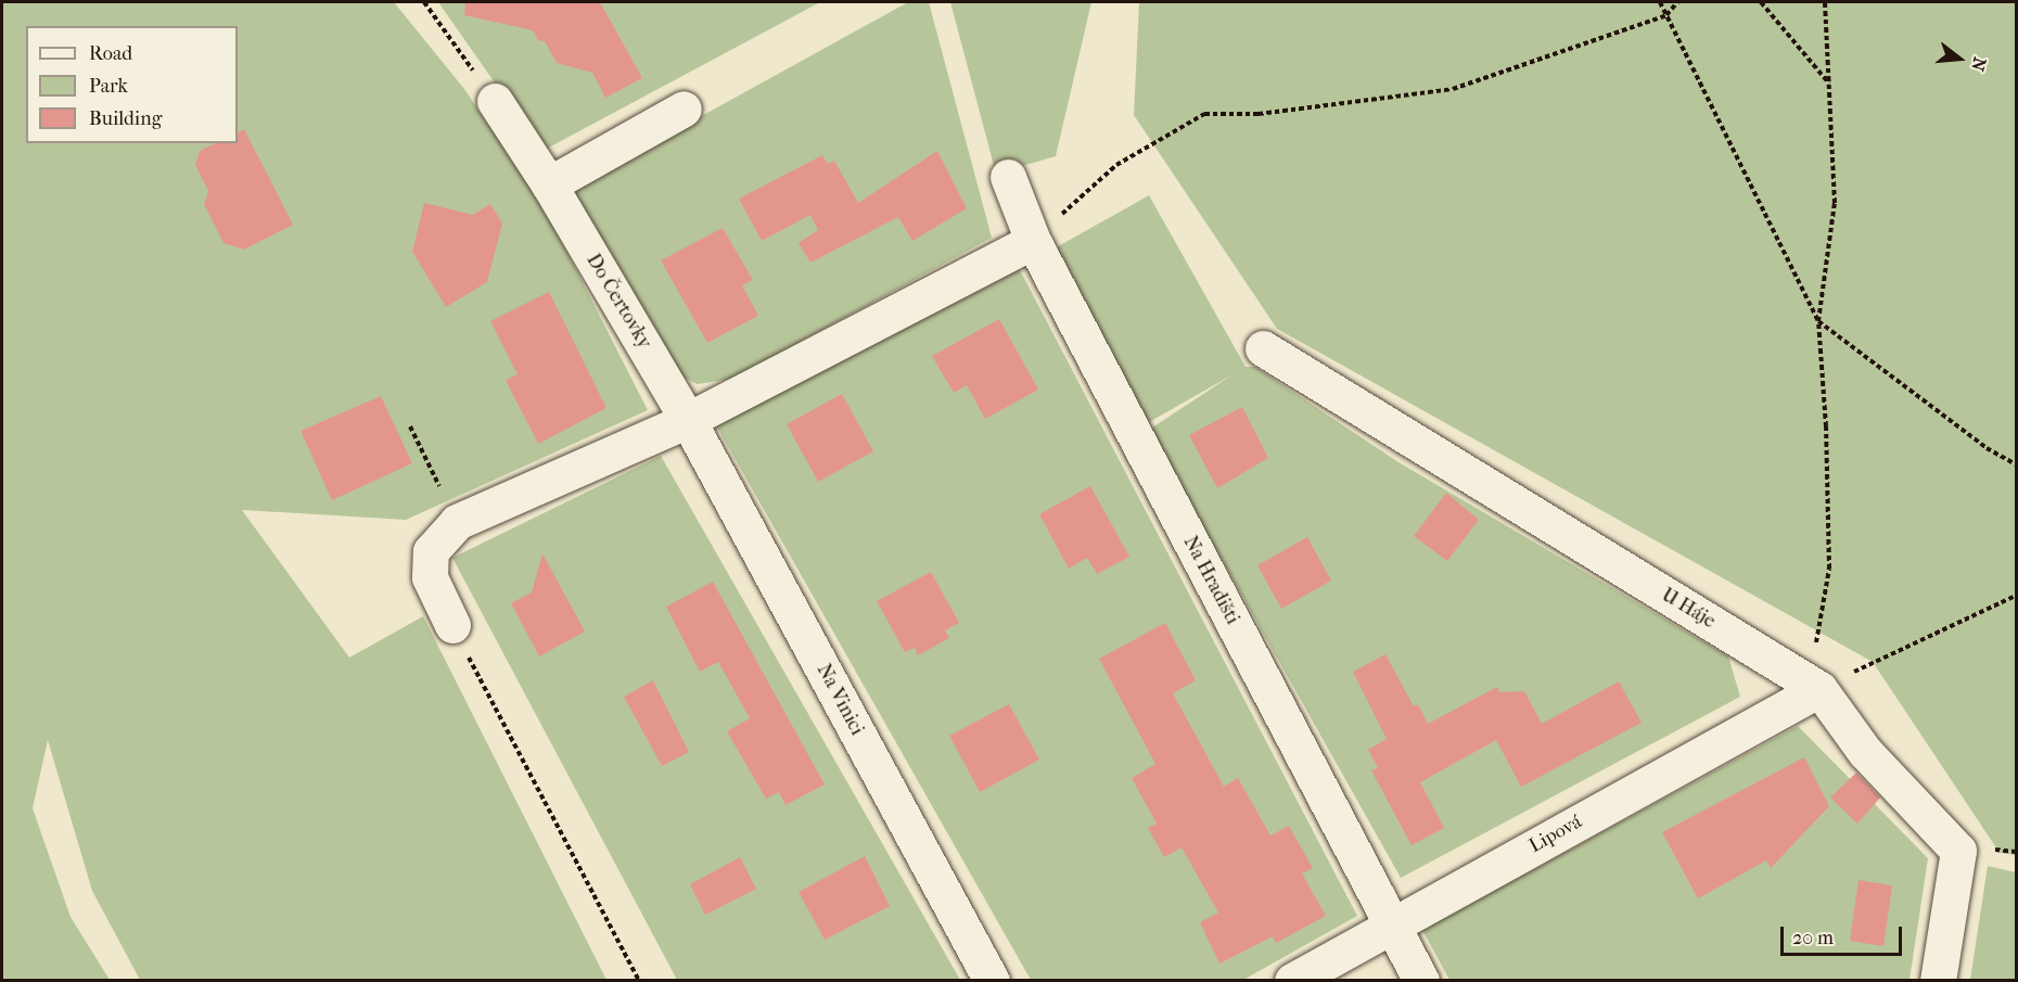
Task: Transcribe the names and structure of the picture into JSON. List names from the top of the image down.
{
  "streets": {
    "street": [
      "Do Čertovky",
      "Na Hradišti",
      "U Háje",
      "Na Vinici",
      "Lipová"
    ]
  },
  "crossings": [
    ["Do Čertovky", "Na Vinici"],
    ["Na Hradišti", "Lipová"],
    ["U Háje", "Lipová"]
  ],
  "legend": ["Road", "Park", "Building"],
  "scale_bar": "20 m",
  "north": "right"
}
